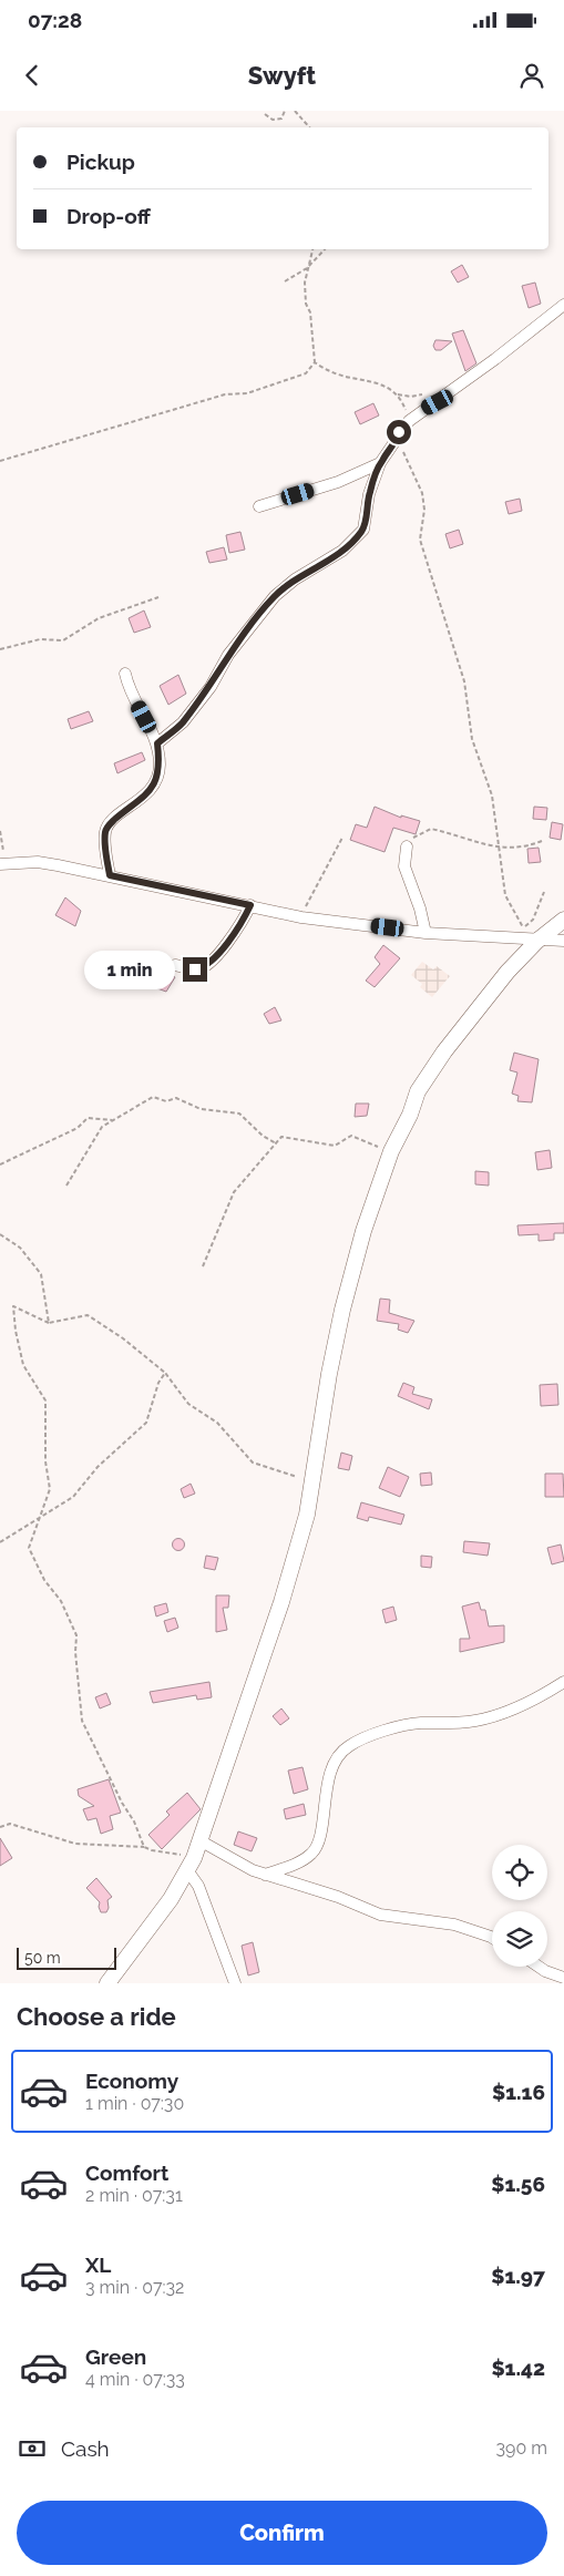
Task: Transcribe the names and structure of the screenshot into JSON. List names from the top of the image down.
{
  "scale_bar": "50 m",
  "page": {
    "status": "07:28",
    "header": "Swyft",
    "banner": ["Pickup", "Drop-off"],
    "bubble": "1 min",
    "scale": "50 m",
    "heading": "Choose a ride",
    "list": [
      {
        "name": "Economy",
        "note": "1 min · 07:30",
        "value": "$1.16"
      },
      {
        "name": "Comfort",
        "note": "2 min · 07:31",
        "value": "$1.56"
      },
      {
        "name": "XL",
        "note": "3 min · 07:32",
        "value": "$1.97"
      },
      {
        "name": "Green",
        "note": "4 min · 07:33",
        "value": "$1.42"
      }
    ],
    "pay": ["Cash", "390 m"],
    "buttons": "Confirm"
  }
}
